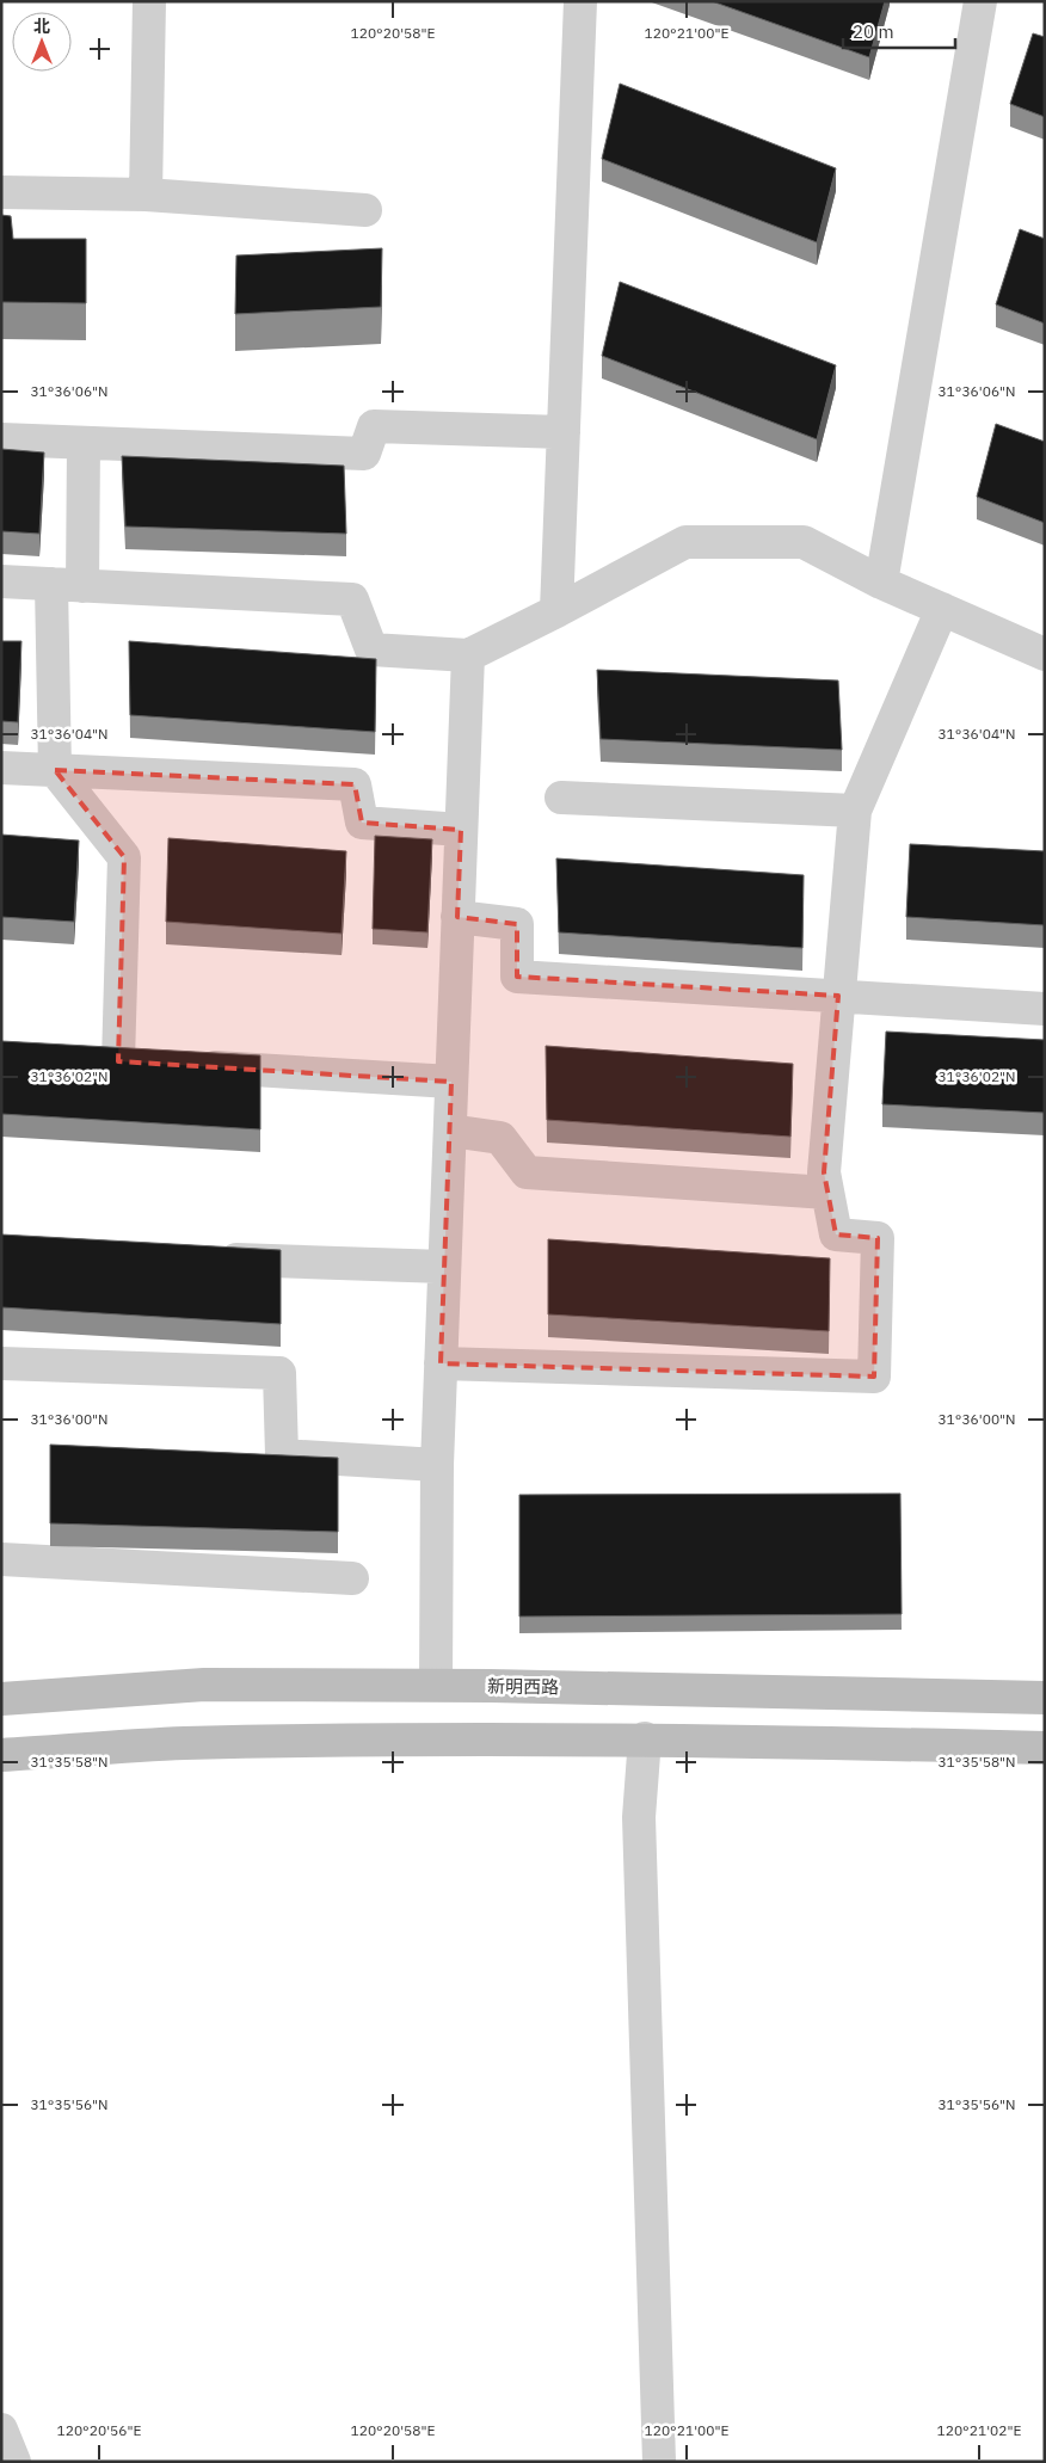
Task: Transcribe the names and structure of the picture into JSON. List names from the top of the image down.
{
  "streets": {
    "street": ["新明西路"]
  },
  "scale_bar": "20 m",
  "north": "top",
  "coordinates": [
    "120°20'58\"E",
    "120°21'00\"E",
    "31°36'06\"N",
    "31°36'04\"N",
    "31°36'02\"N",
    "31°36'00\"N",
    "31°35'58\"N",
    "31°35'56\"N",
    "120°20'56\"E",
    "120°21'02\"E"
  ]
}
